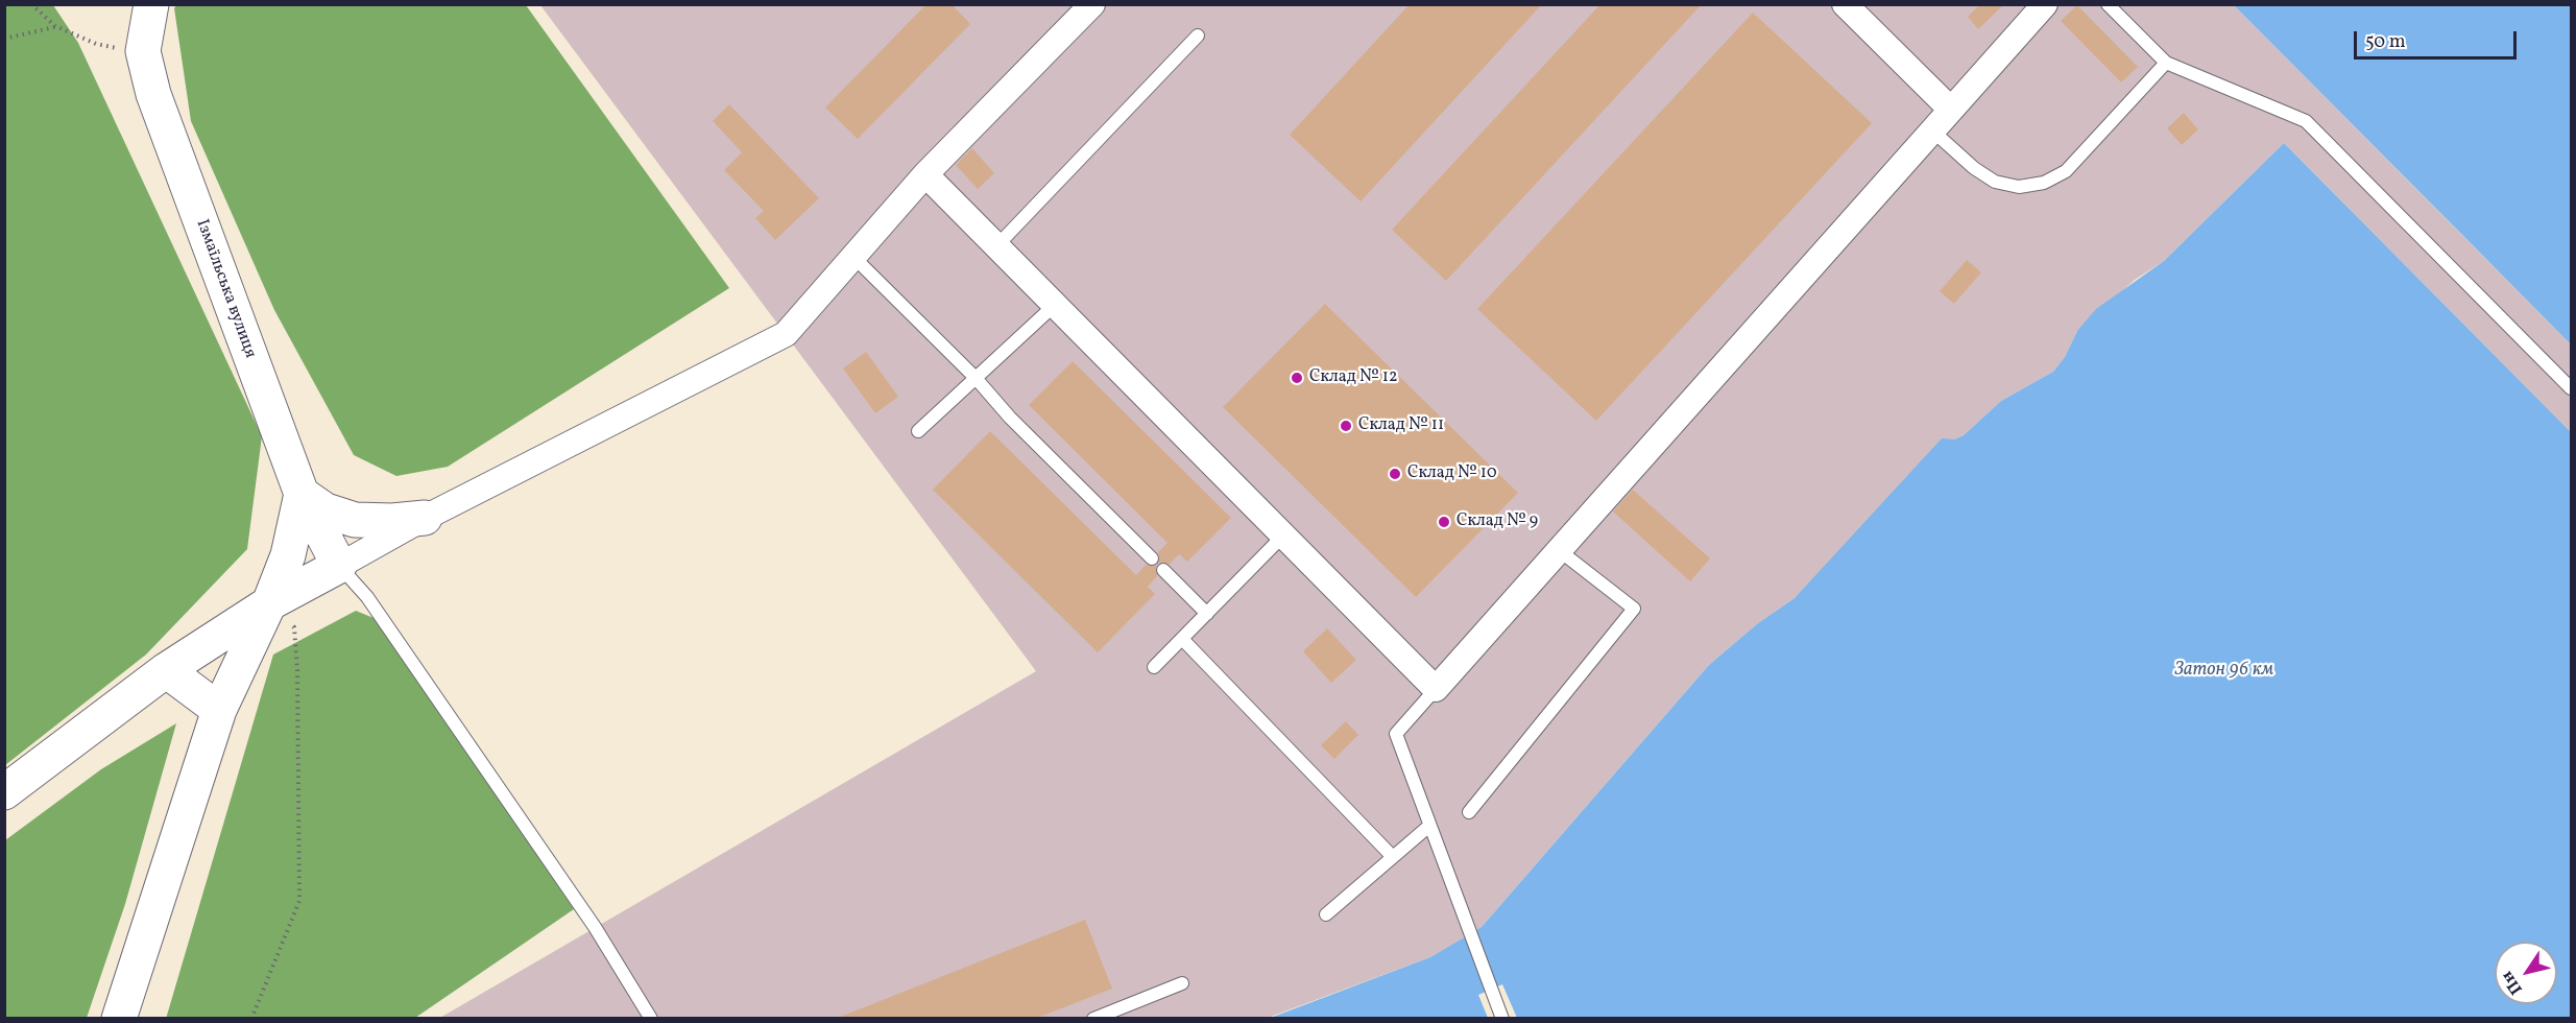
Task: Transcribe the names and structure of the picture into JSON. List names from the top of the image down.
{
  "streets": {
    "street": ["Ізмаїльська вулиця"]
  },
  "water": ["Затон 96 км"],
  "places": [
    "Склад № 12",
    "Склад № 11",
    "Склад № 10",
    "Склад № 9"
  ],
  "scale_bar": "50 m",
  "north": "bottom left"
}
